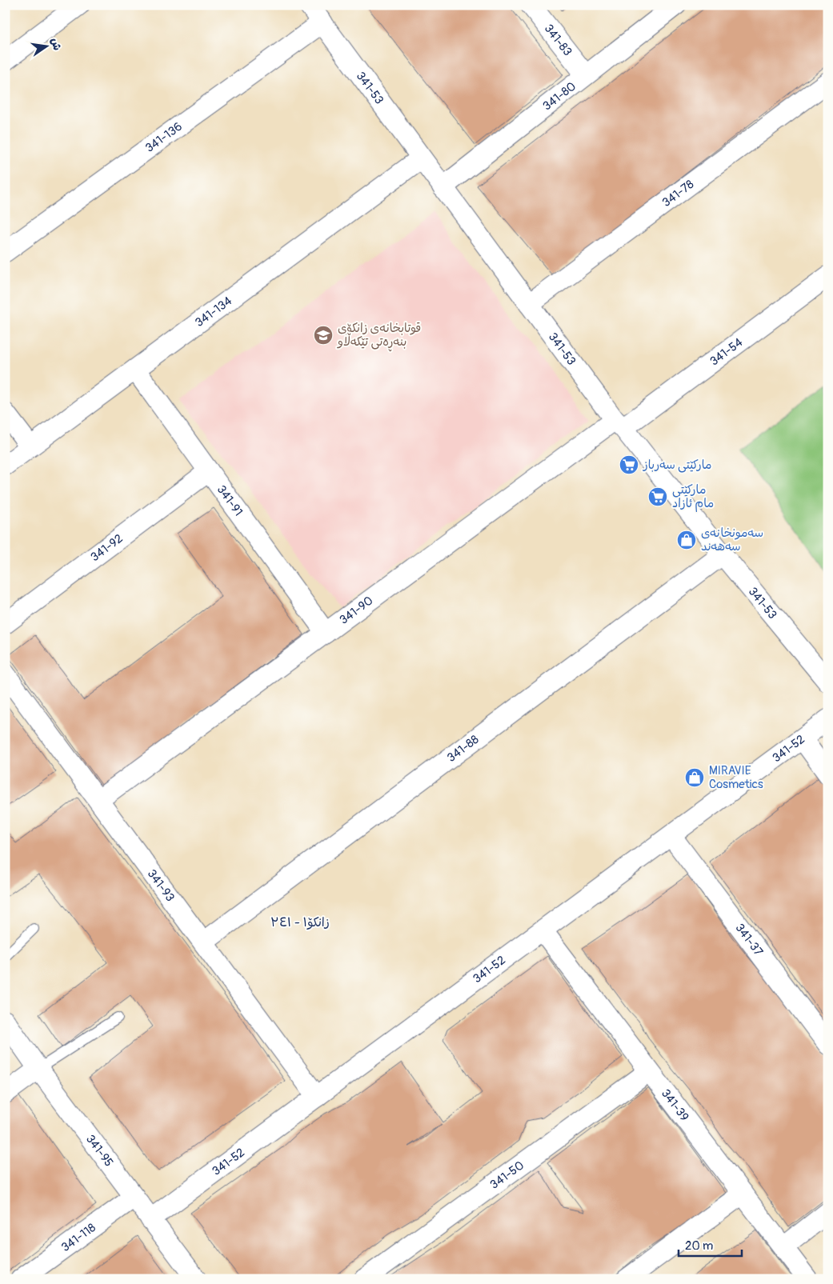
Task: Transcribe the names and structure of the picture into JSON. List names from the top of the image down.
{
  "streets": {
    "street": [
      "341-83",
      "341-53",
      "341-80",
      "341-136",
      "341-78",
      "341-134",
      "341-54",
      "341-91",
      "341-92",
      "341-90",
      "341-88",
      "341-52",
      "341-93",
      "341-37",
      "341-39",
      "341-95",
      "341-50",
      "341-118"
    ]
  },
  "crossings": [
    ["341-83", "341-80"],
    ["341-53", "341-80"],
    ["341-53", "341-136"],
    ["341-53", "341-78"],
    ["341-53", "341-134"],
    ["341-53", "341-54"],
    ["341-53", "341-90"],
    ["341-53", "341-88"],
    ["341-134", "341-91"],
    ["341-54", "341-90"],
    ["341-91", "341-92"],
    ["341-91", "341-90"],
    ["341-90", "341-93"],
    ["341-88", "341-93"],
    ["341-52", "341-93"],
    ["341-52", "341-37"],
    ["341-52", "341-39"],
    ["341-52", "341-95"],
    ["341-39", "341-50"],
    ["341-95", "341-118"]
  ],
  "districts": ["زانکۆ١ - ٣٤١"],
  "places": {
    "school or university": ["قوتابخانه‌ی زانکۆی بنەڕەتی تێکەڵاو"],
    "supermarket": ["مارکێتی سەرباز", "مارکێتی مام ئازاد"],
    "shop": ["سەمونخانەی سەھەند", "MIRAVIE Cosmetics"]
  },
  "scale_bar": "20 m",
  "north": "right"
}
